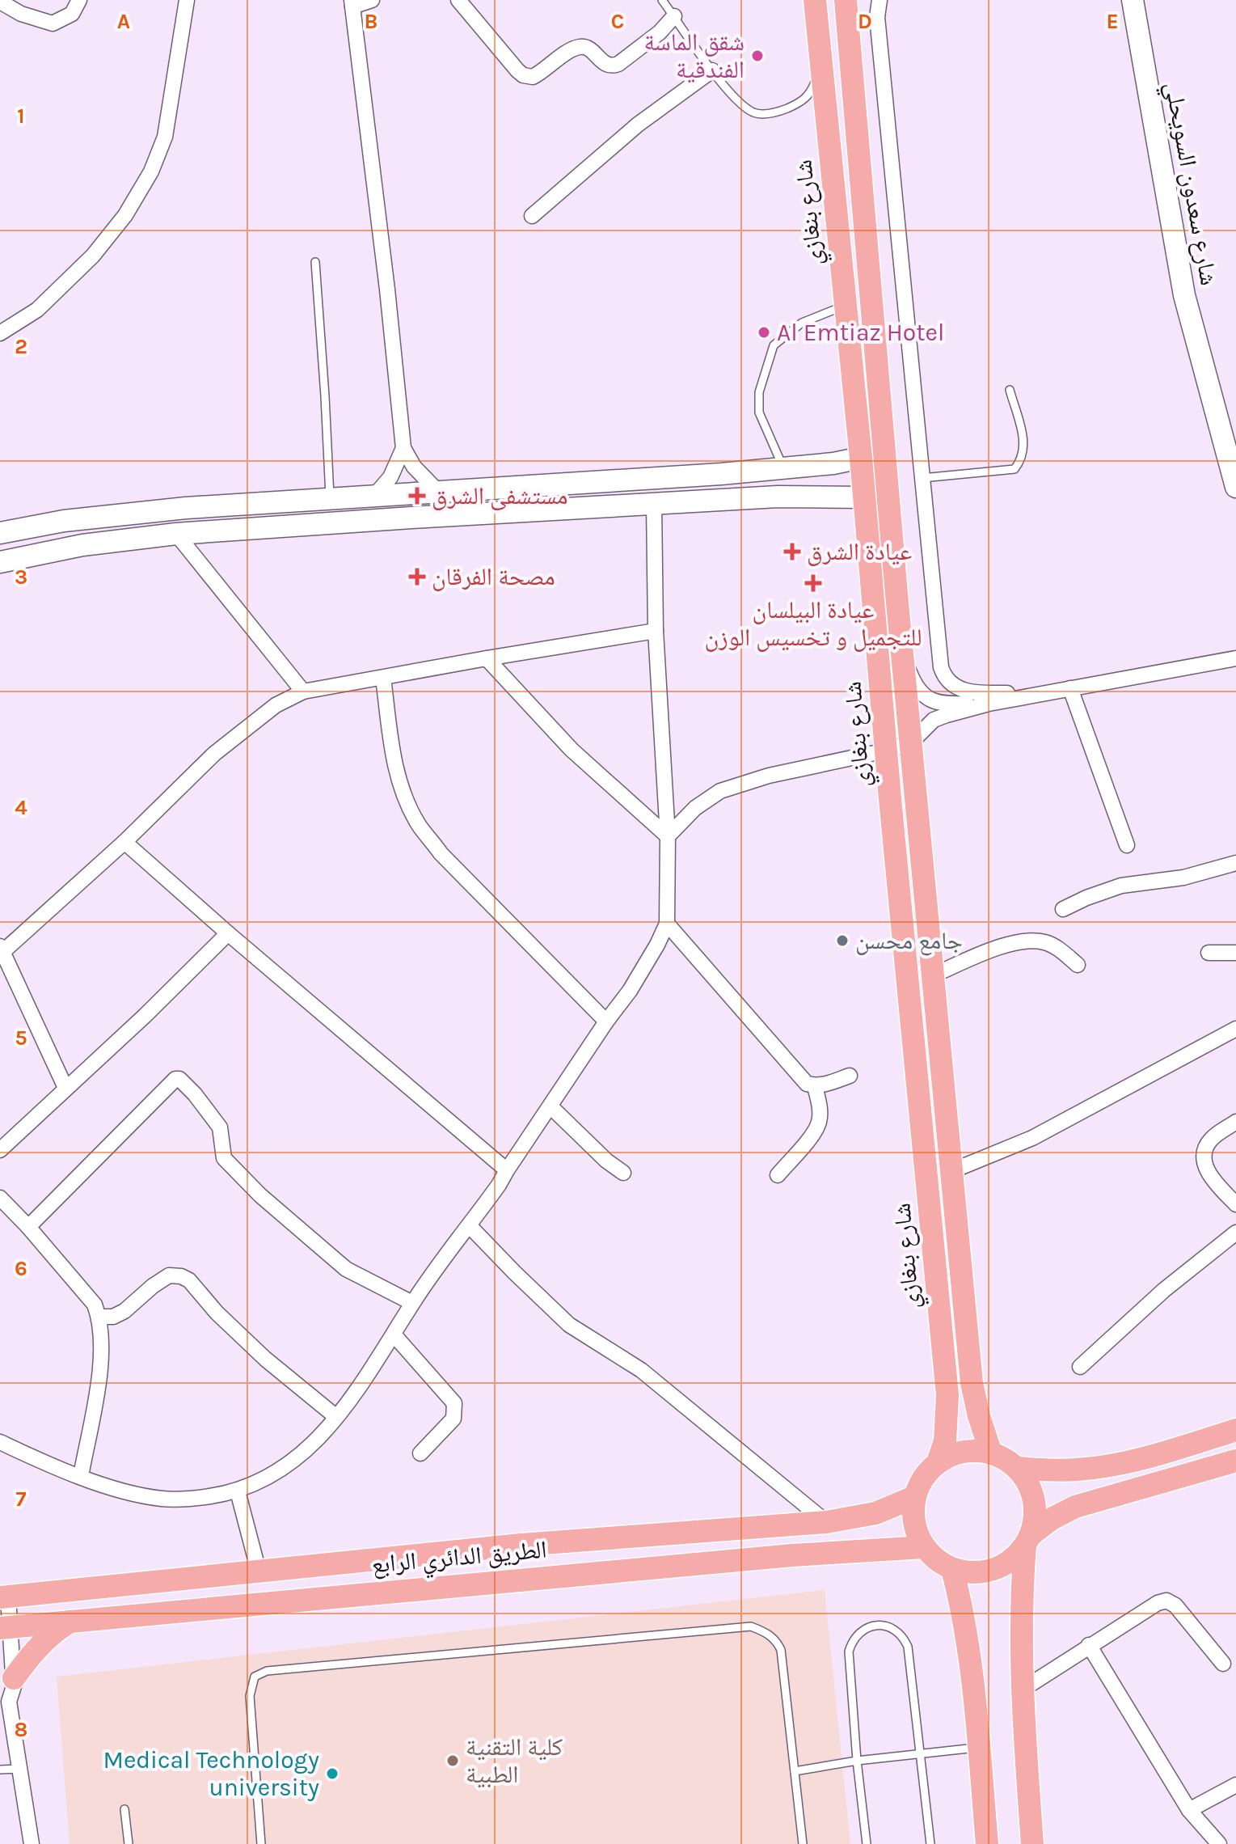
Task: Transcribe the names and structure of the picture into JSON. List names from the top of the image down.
{
  "streets": {
    "main road": ["شارع سعدون السويحلي", "شارع بنغازي", "الطريق الدائري الرابع"]
  },
  "crossings": [
    ["شارع بنغازي", "الطريق الدائري الرابع"]
  ],
  "places": {
    "other": [
      "شقق الماسة الفندقية",
      "Al Emtiaz Hotel",
      "جامع محسن",
      "كلية التقنية الطبية",
      "Medical Technology university"
    ],
    "health": [
      "مستشفى الشرق",
      "عيادة الشرق",
      "مصحة الفرقان",
      "عيادة البيلسان للتجميل و تخسيس الوزن"
    ]
  },
  "grid": {
    "columns": [
      "A",
      "B",
      "C",
      "D",
      "E"
    ],
    "rows": [
      "1",
      "2",
      "3",
      "4",
      "5",
      "6",
      "7",
      "8"
    ]
  }
}
